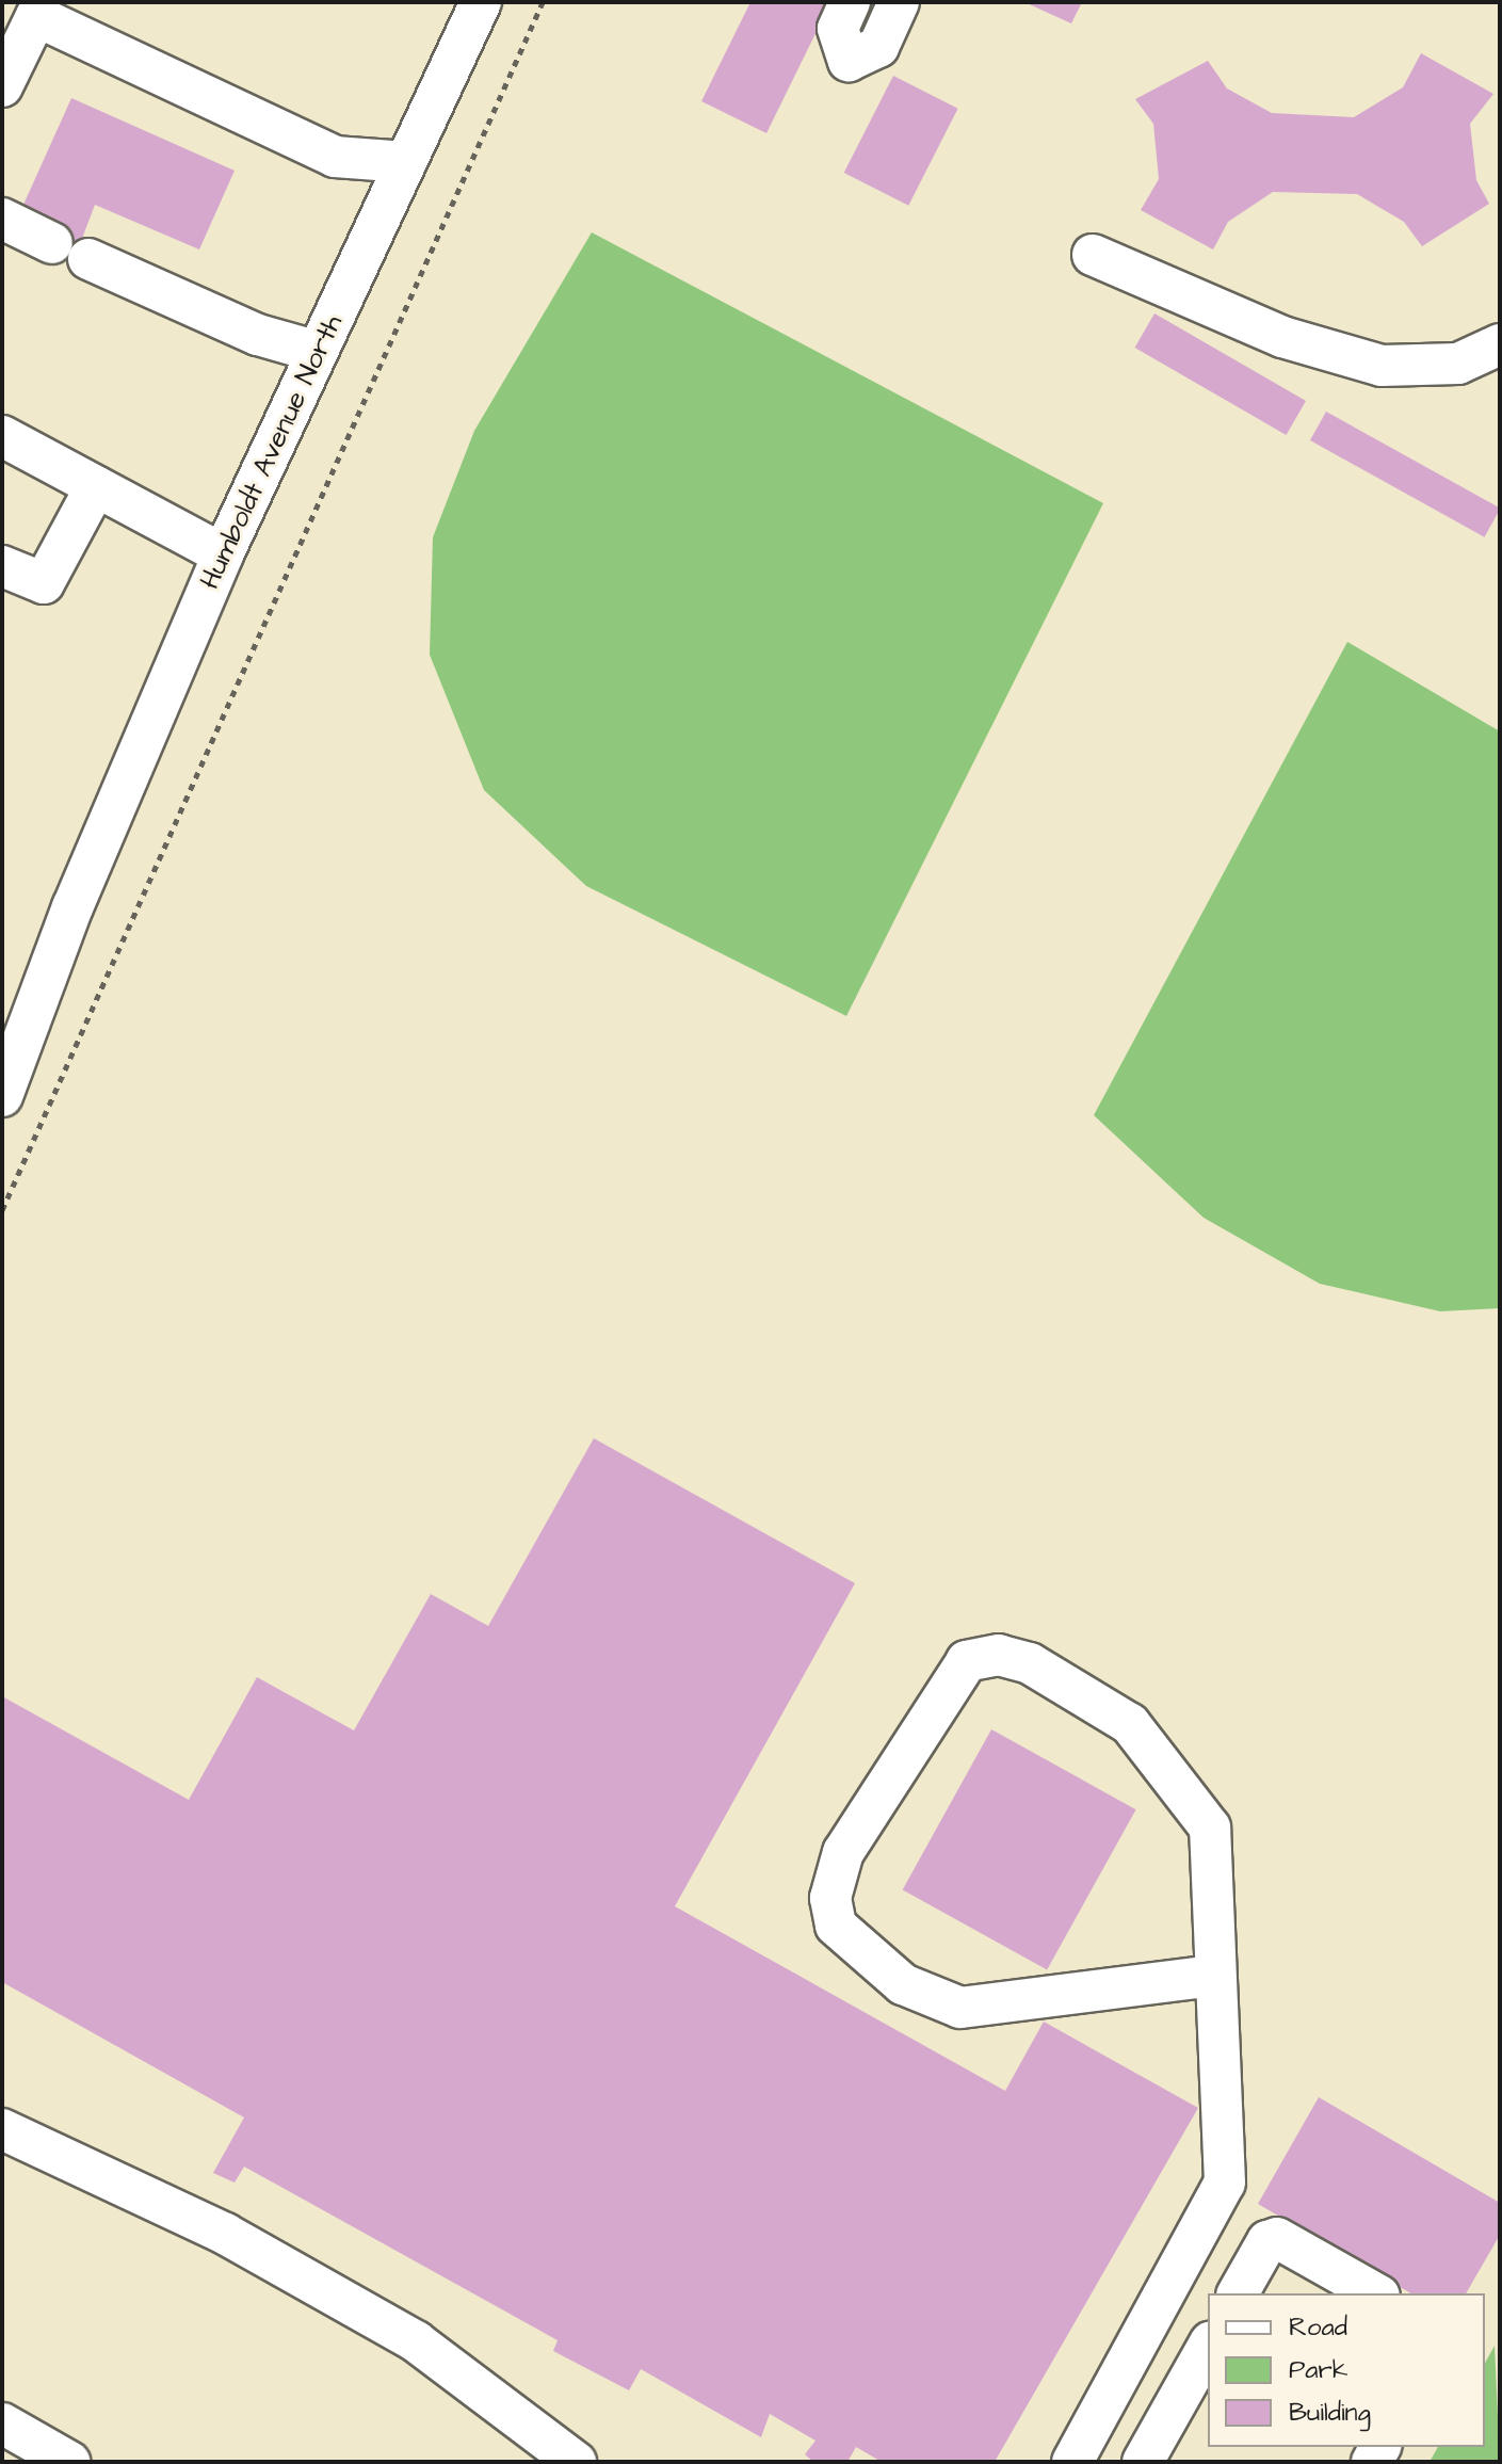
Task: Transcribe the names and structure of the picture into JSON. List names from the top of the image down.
{
  "streets": {
    "street": ["Humboldt Avenue North"]
  },
  "legend": ["Road", "Park", "Building"]
}
